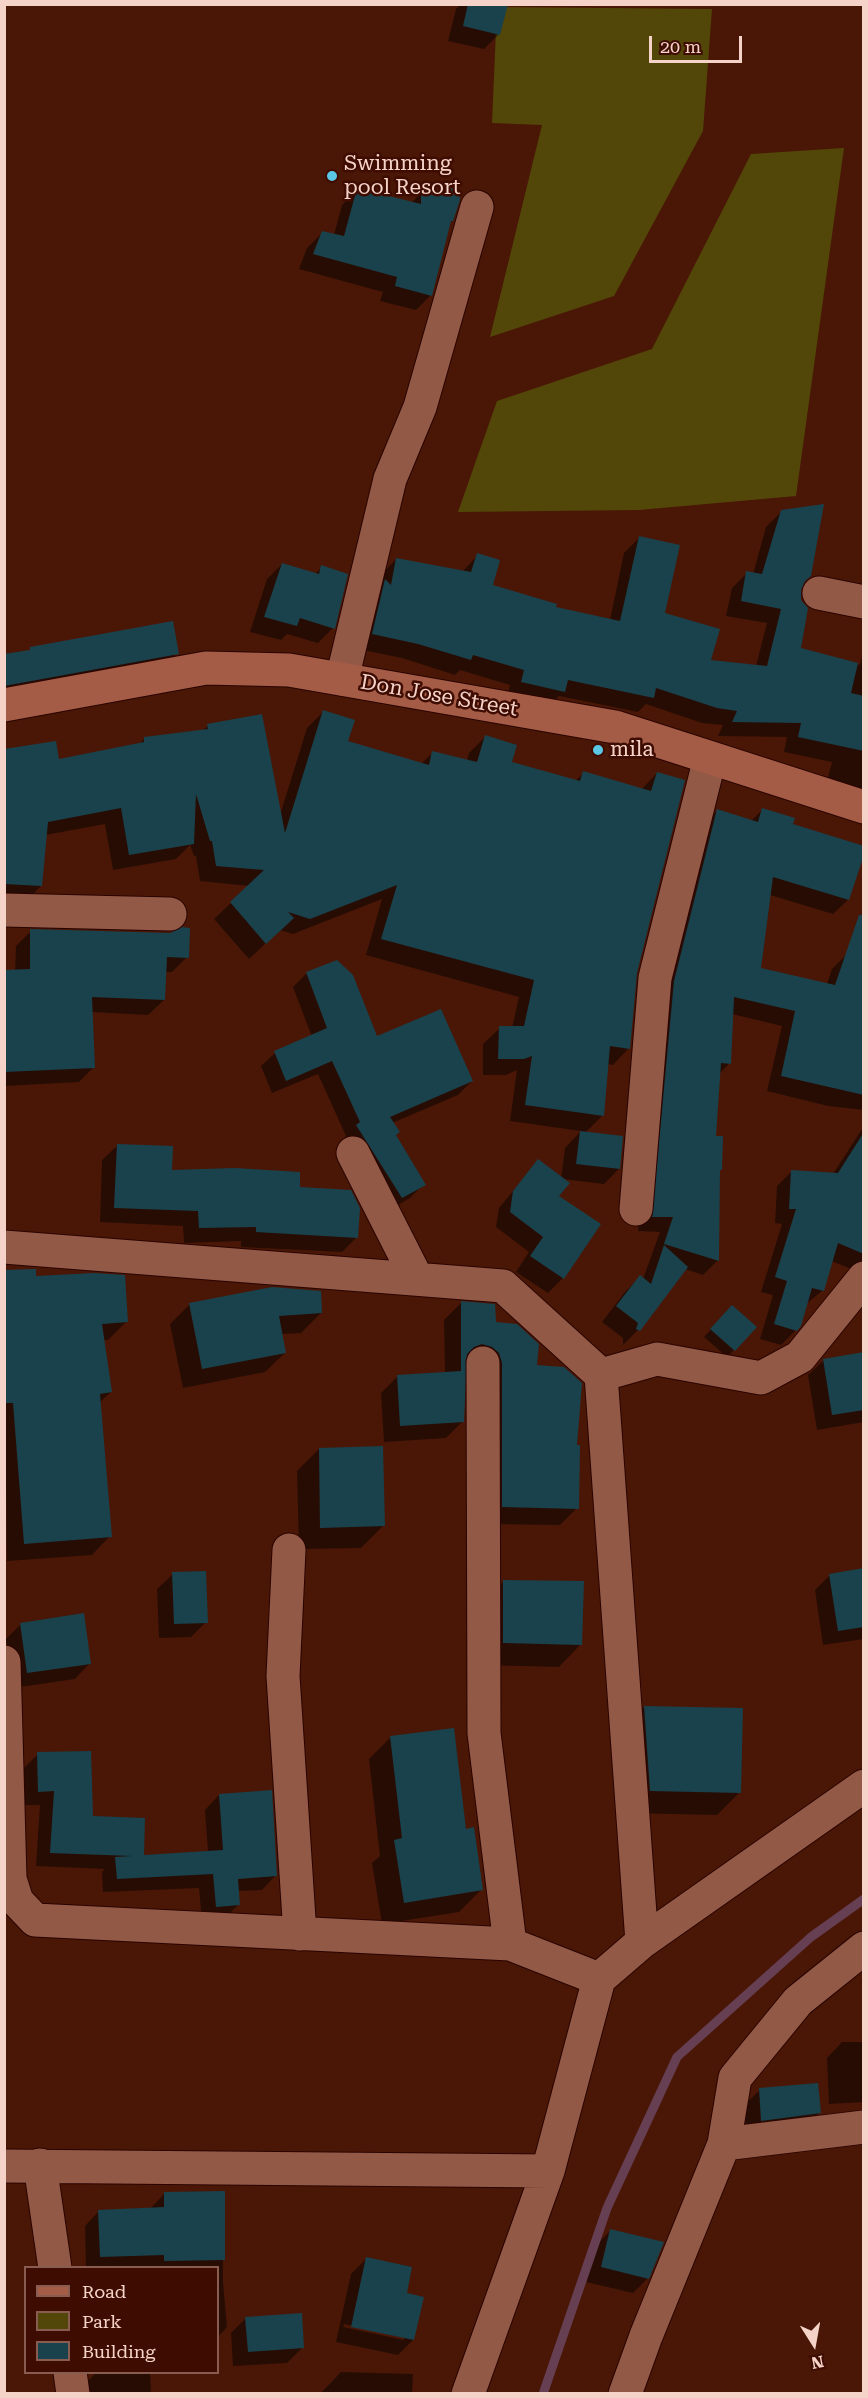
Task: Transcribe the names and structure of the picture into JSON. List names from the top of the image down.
{
  "streets": {
    "street": ["Don Jose Street"]
  },
  "places": ["Swimming pool Resort", "mila"],
  "legend": ["Road", "Park", "Building"],
  "scale_bar": "20 m",
  "north": "bottom"
}
